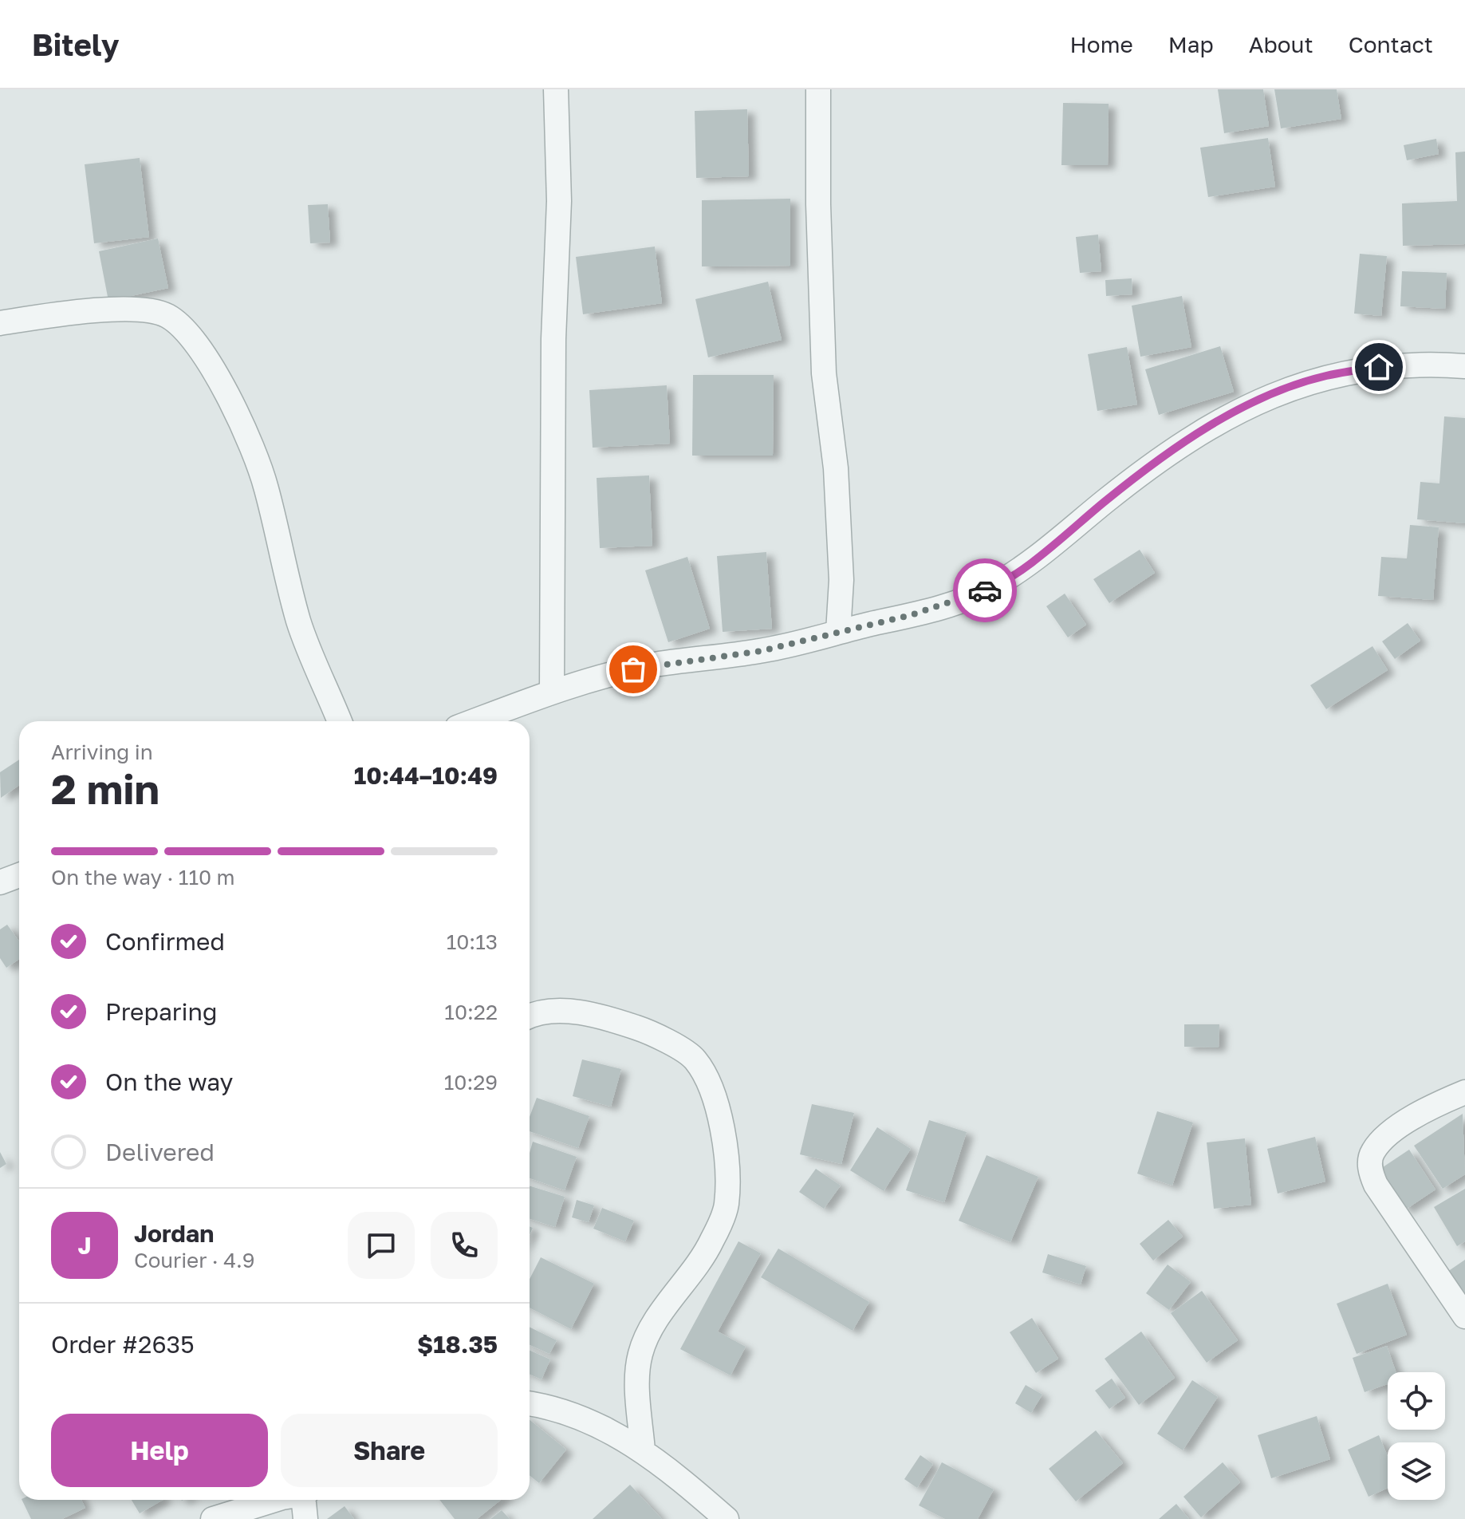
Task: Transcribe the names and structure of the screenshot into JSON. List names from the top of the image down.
{
  "page": {
    "header": "Bitely",
    "nav": [
      "Home",
      "Map",
      "About",
      "Contact"
    ],
    "heading": ["2 min", "Arriving in", "10:44–10:49"],
    "panel": [
      "Jordan",
      "Courier · 4.9",
      "Order #2635",
      "$18.35"
    ],
    "bar": "On the way · 110 m",
    "list": [
      ["Confirmed", "10:13"],
      ["Preparing", "10:22"],
      ["On the way", "10:29"],
      "Delivered"
    ],
    "round": "J",
    "buttons": ["Help", "Share"]
  }
}
